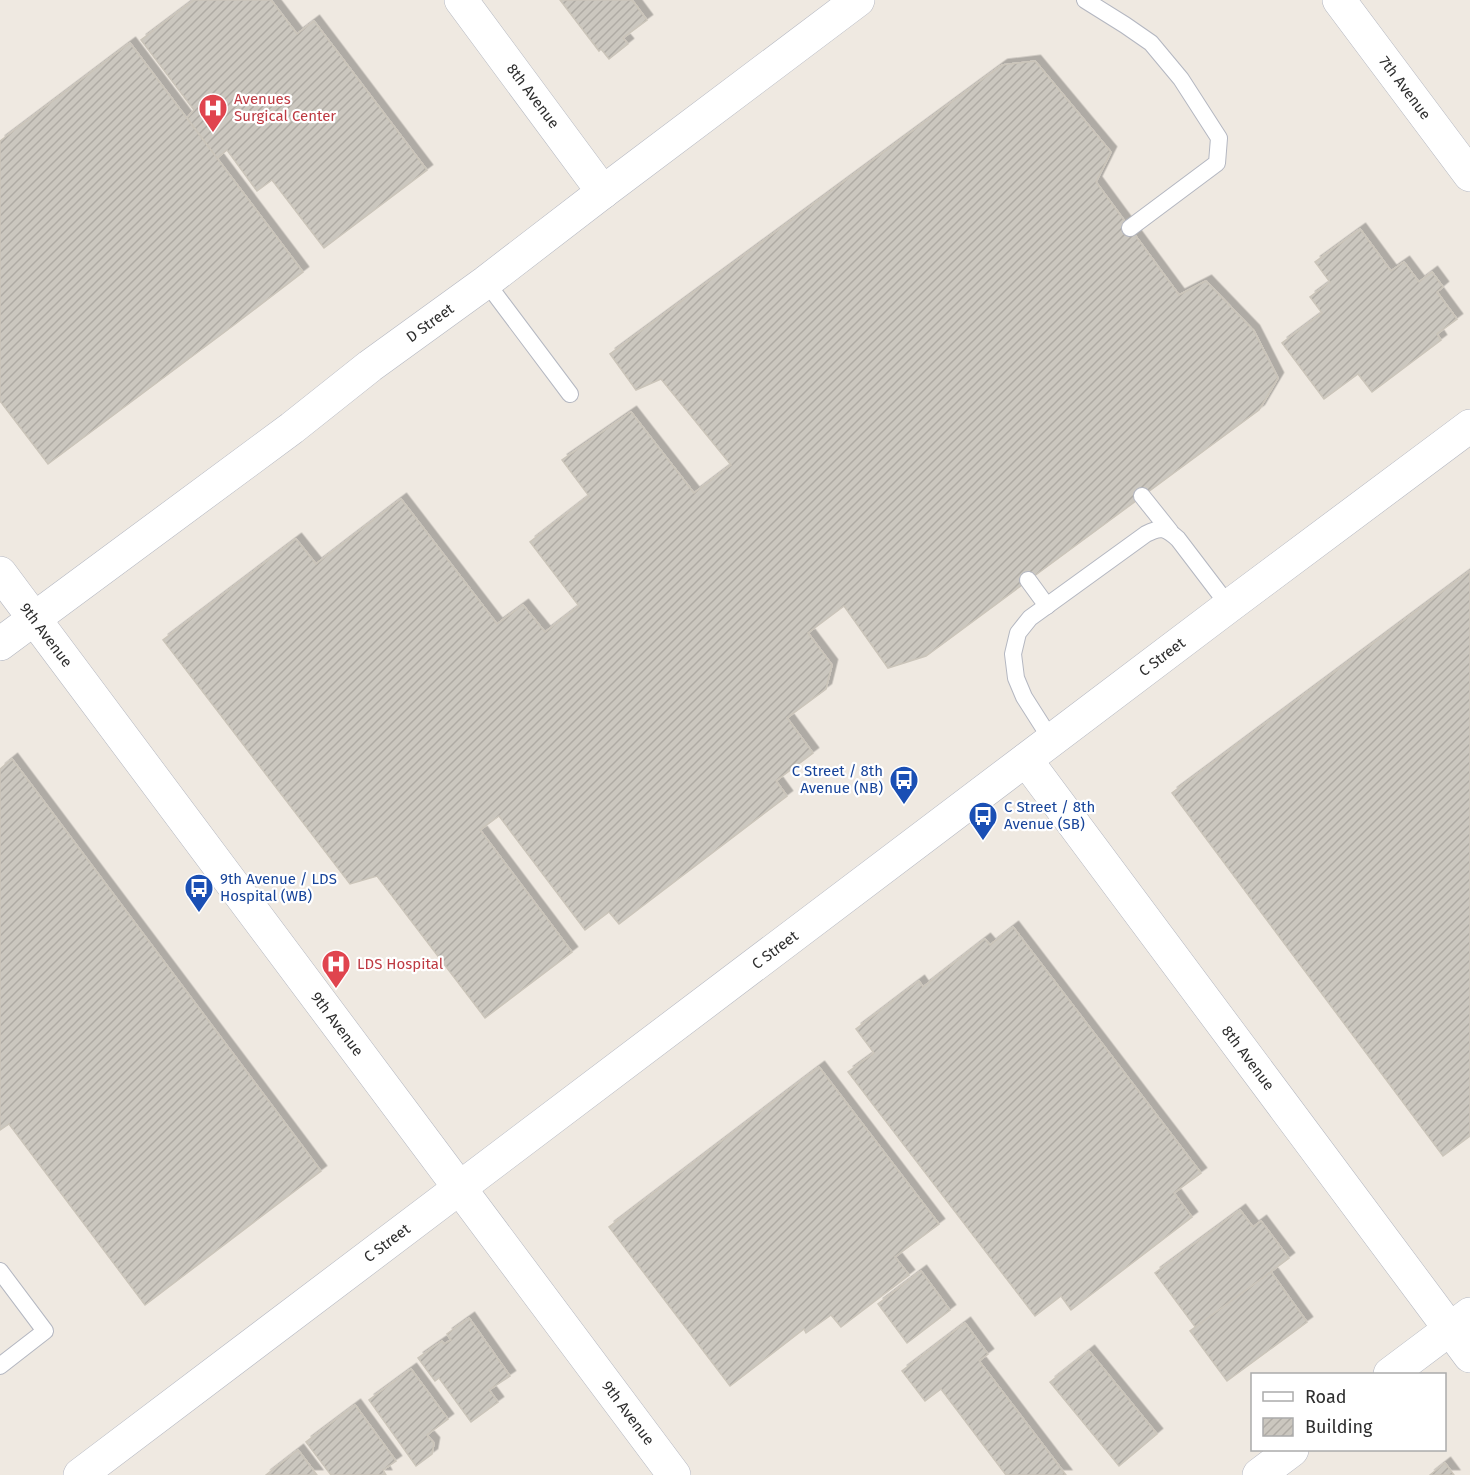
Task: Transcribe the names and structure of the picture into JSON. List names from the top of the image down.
{
  "streets": {
    "street": [
      "7th Avenue",
      "8th Avenue",
      "D Street",
      "9th Avenue",
      "C Street"
    ]
  },
  "crossings": [
    ["8th Avenue", "D Street"],
    ["8th Avenue", "C Street"],
    ["D Street", "9th Avenue"],
    ["9th Avenue", "C Street"]
  ],
  "places": {
    "hospital": ["Avenues Surgical Center", "LDS Hospital"],
    "bus stop": ["C Street / 8th Avenue (NB)", "C Street / 8th Avenue (SB)", "9th Avenue / LDS Hospital (WB)"]
  },
  "legend": ["Road", "Building"]
}
